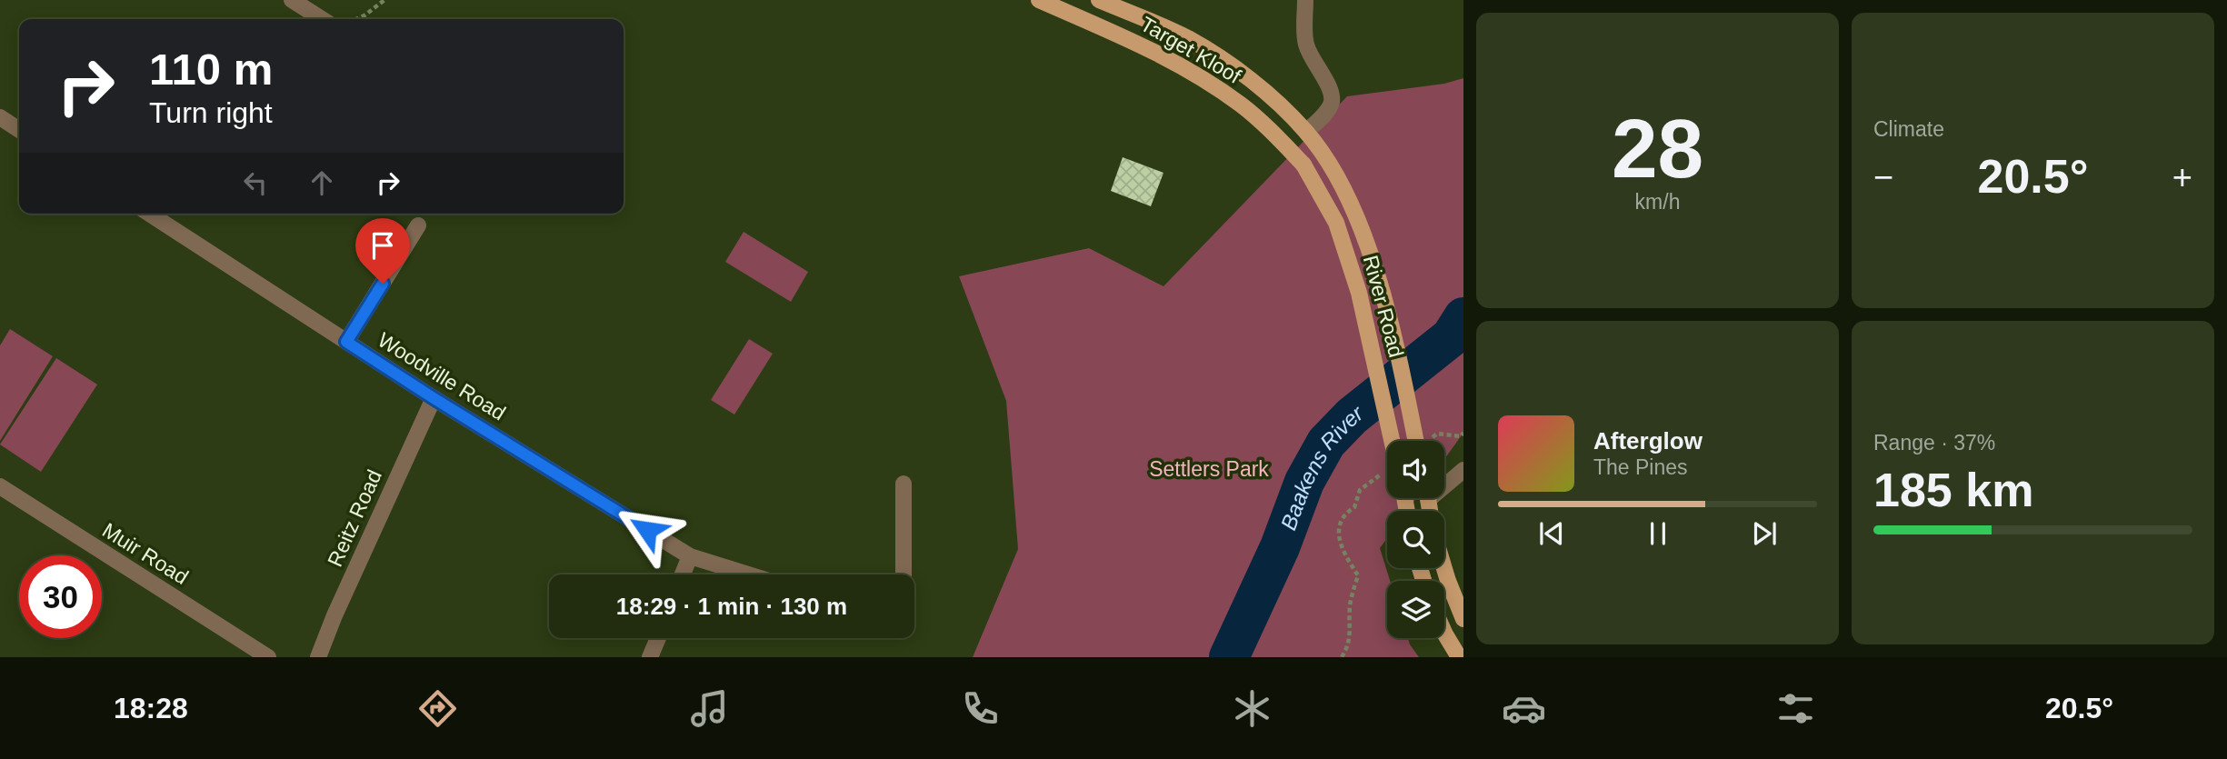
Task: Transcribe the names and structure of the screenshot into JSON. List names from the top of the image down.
{
  "streets": {
    "main road": ["Target Kloof", "River Road"],
    "street": ["Woodville Road", "Reitz Road", "Muir Road"]
  },
  "crossings": [
    ["Target Kloof", "River Road"],
    ["Woodville Road", "Reitz Road"]
  ],
  "water": ["Baakens River"],
  "parks": ["Settlers Park"],
  "page": {
    "tile": [
      ["28", "km/h"],
      "Climate",
      ["Range · 37%", "185 km"]
    ],
    "turn": ["110 m", "Turn right"],
    "heat": ["−", "20.5°", "+"],
    "song": ["Afterglow", "The Pines"],
    "limit": "30",
    "trip": "18:29 · 1 min · 130 m",
    "tabs": ["18:28", "20.5°"]
  }
}
